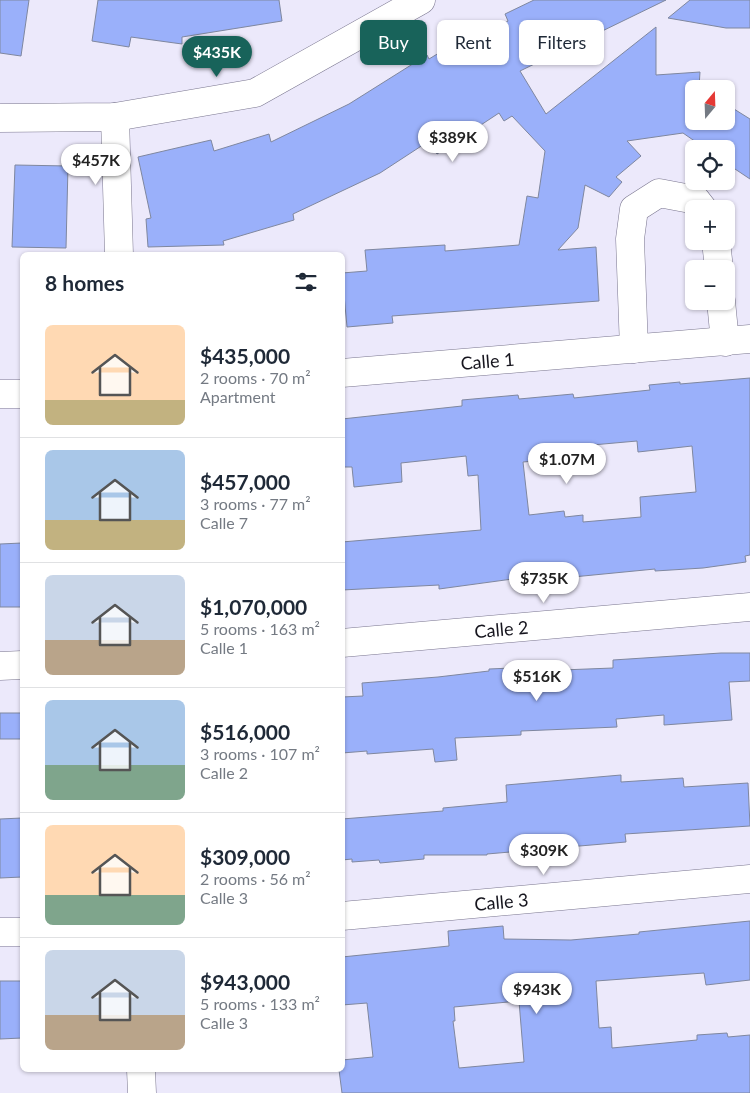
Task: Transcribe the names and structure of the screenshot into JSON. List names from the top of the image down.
{
  "streets": {
    "street": ["Calle 1", "Calle 2", "Calle 3"]
  },
  "north": "top",
  "page": {
    "chip": ["Buy", "Rent", "Filters"],
    "price": [
      "$435K",
      "$389K",
      "$457K",
      "$1.07M",
      "$735K",
      "$516K",
      "$309K",
      "$943K"
    ],
    "map_buttons": ["+", "−"],
    "heading": "8 homes",
    "list": [
      {
        "name": "$435,000",
        "note": "2 rooms · 70 m² · Apartment"
      },
      {
        "name": "$457,000",
        "note": "3 rooms · 77 m² · Calle 7"
      },
      {
        "name": "$1,070,000",
        "note": "5 rooms · 163 m² · Calle 1"
      },
      {
        "name": "$516,000",
        "note": "3 rooms · 107 m² · Calle 2"
      },
      {
        "name": "$309,000",
        "note": "2 rooms · 56 m² · Calle 3"
      },
      {
        "name": "$943,000",
        "note": "5 rooms · 133 m² · Calle 3"
      }
    ]
  }
}
